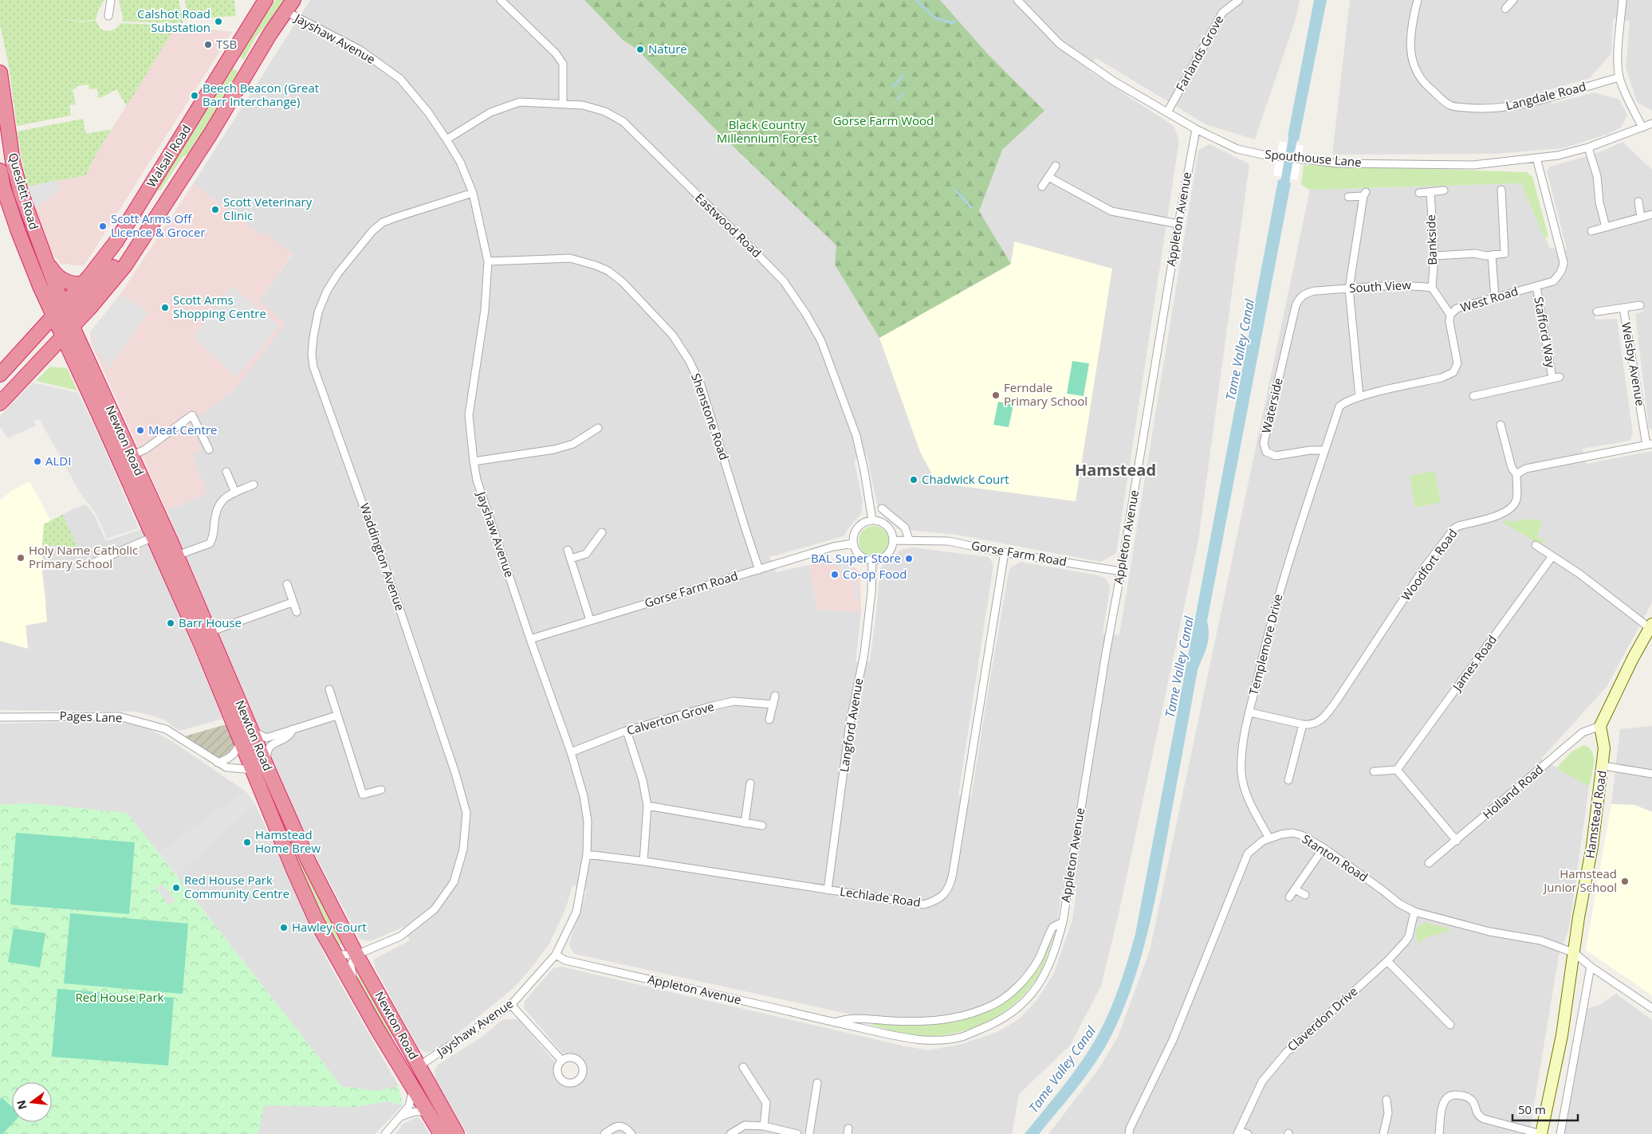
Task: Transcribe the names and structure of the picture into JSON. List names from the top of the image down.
{
  "streets": {
    "highway": ["Walsall Road", "Queslett Road", "Newton Road"],
    "main road": ["Hamstead Road"],
    "street": [
      "Jayshaw Avenue",
      "Farlands Grove",
      "Langdale Road",
      "Spouthouse Lane",
      "Appleton Avenue",
      "Eastwood Road",
      "Bankside",
      "South View",
      "West Road",
      "Stafford Way",
      "Welsby Avenue",
      "Waterside",
      "Shenstone Road",
      "Gorse Farm Road",
      "Waddington Avenue",
      "Woodfort Road",
      "Templemore Drive",
      "James Road",
      "Pages Lane",
      "Calverton Grove",
      "Langford Avenue",
      "Holland Road",
      "Stanton Road",
      "Lechlade Road",
      "Claverdon Drive"
    ]
  },
  "crossings": [
    ["Jayshaw Avenue", "Walsall Road"],
    ["Jayshaw Avenue", "Appleton Avenue"],
    ["Jayshaw Avenue", "Eastwood Road"],
    ["Jayshaw Avenue", "Shenstone Road"],
    ["Jayshaw Avenue", "Newton Road"],
    ["Jayshaw Avenue", "Gorse Farm Road"],
    ["Jayshaw Avenue", "Waddington Avenue"],
    ["Jayshaw Avenue", "Calverton Grove"],
    ["Jayshaw Avenue", "Lechlade Road"],
    ["Farlands Grove", "Spouthouse Lane"],
    ["Walsall Road", "Queslett Road"],
    ["Walsall Road", "Newton Road"],
    ["Spouthouse Lane", "Appleton Avenue"],
    ["Spouthouse Lane", "West Road"],
    ["Queslett Road", "Newton Road"],
    ["Appleton Avenue", "Gorse Farm Road"],
    ["Eastwood Road", "Gorse Farm Road"],
    ["Eastwood Road", "Langford Avenue"],
    ["Bankside", "South View"],
    ["South View", "Waterside"],
    ["West Road", "Stafford Way"],
    ["West Road", "Waterside"],
    ["West Road", "Templemore Drive"],
    ["Waterside", "Templemore Drive"],
    ["Shenstone Road", "Gorse Farm Road"],
    ["Newton Road", "Waddington Avenue"],
    ["Newton Road", "Pages Lane"],
    ["Gorse Farm Road", "Langford Avenue"],
    ["Gorse Farm Road", "Lechlade Road"],
    ["Woodfort Road", "Templemore Drive"],
    ["Templemore Drive", "Stanton Road"],
    ["Langford Avenue", "Lechlade Road"],
    ["Holland Road", "Hamstead Road"],
    ["Hamstead Road", "Stanton Road"],
    ["Stanton Road", "Claverdon Drive"]
  ],
  "districts": ["Hamstead"],
  "water": ["Tame Valley Canal"],
  "parks": ["Gorse Farm Wood", "Black Country Millennium Forest", "Red House Park"],
  "places": [
    "Calshot Road Substation",
    "TSB",
    "Nature",
    "Beech Beacon (Great Barr Interchange)",
    "Scott Veterinary Clinic",
    "Scott Arms Off Licence & Grocer",
    "Scott Arms Shopping Centre",
    "Ferndale Primary School",
    "Meat Centre",
    "ALDI",
    "Chadwick Court",
    "Holy Name Catholic Primary School",
    "BAL Super Store",
    "Co-op Food",
    "Barr House",
    "Hamstead Home Brew",
    "Hamstead Junior School",
    "Red House Park Community Centre",
    "Hawley Court"
  ],
  "scale_bar": "50 m",
  "north": "left"
}
